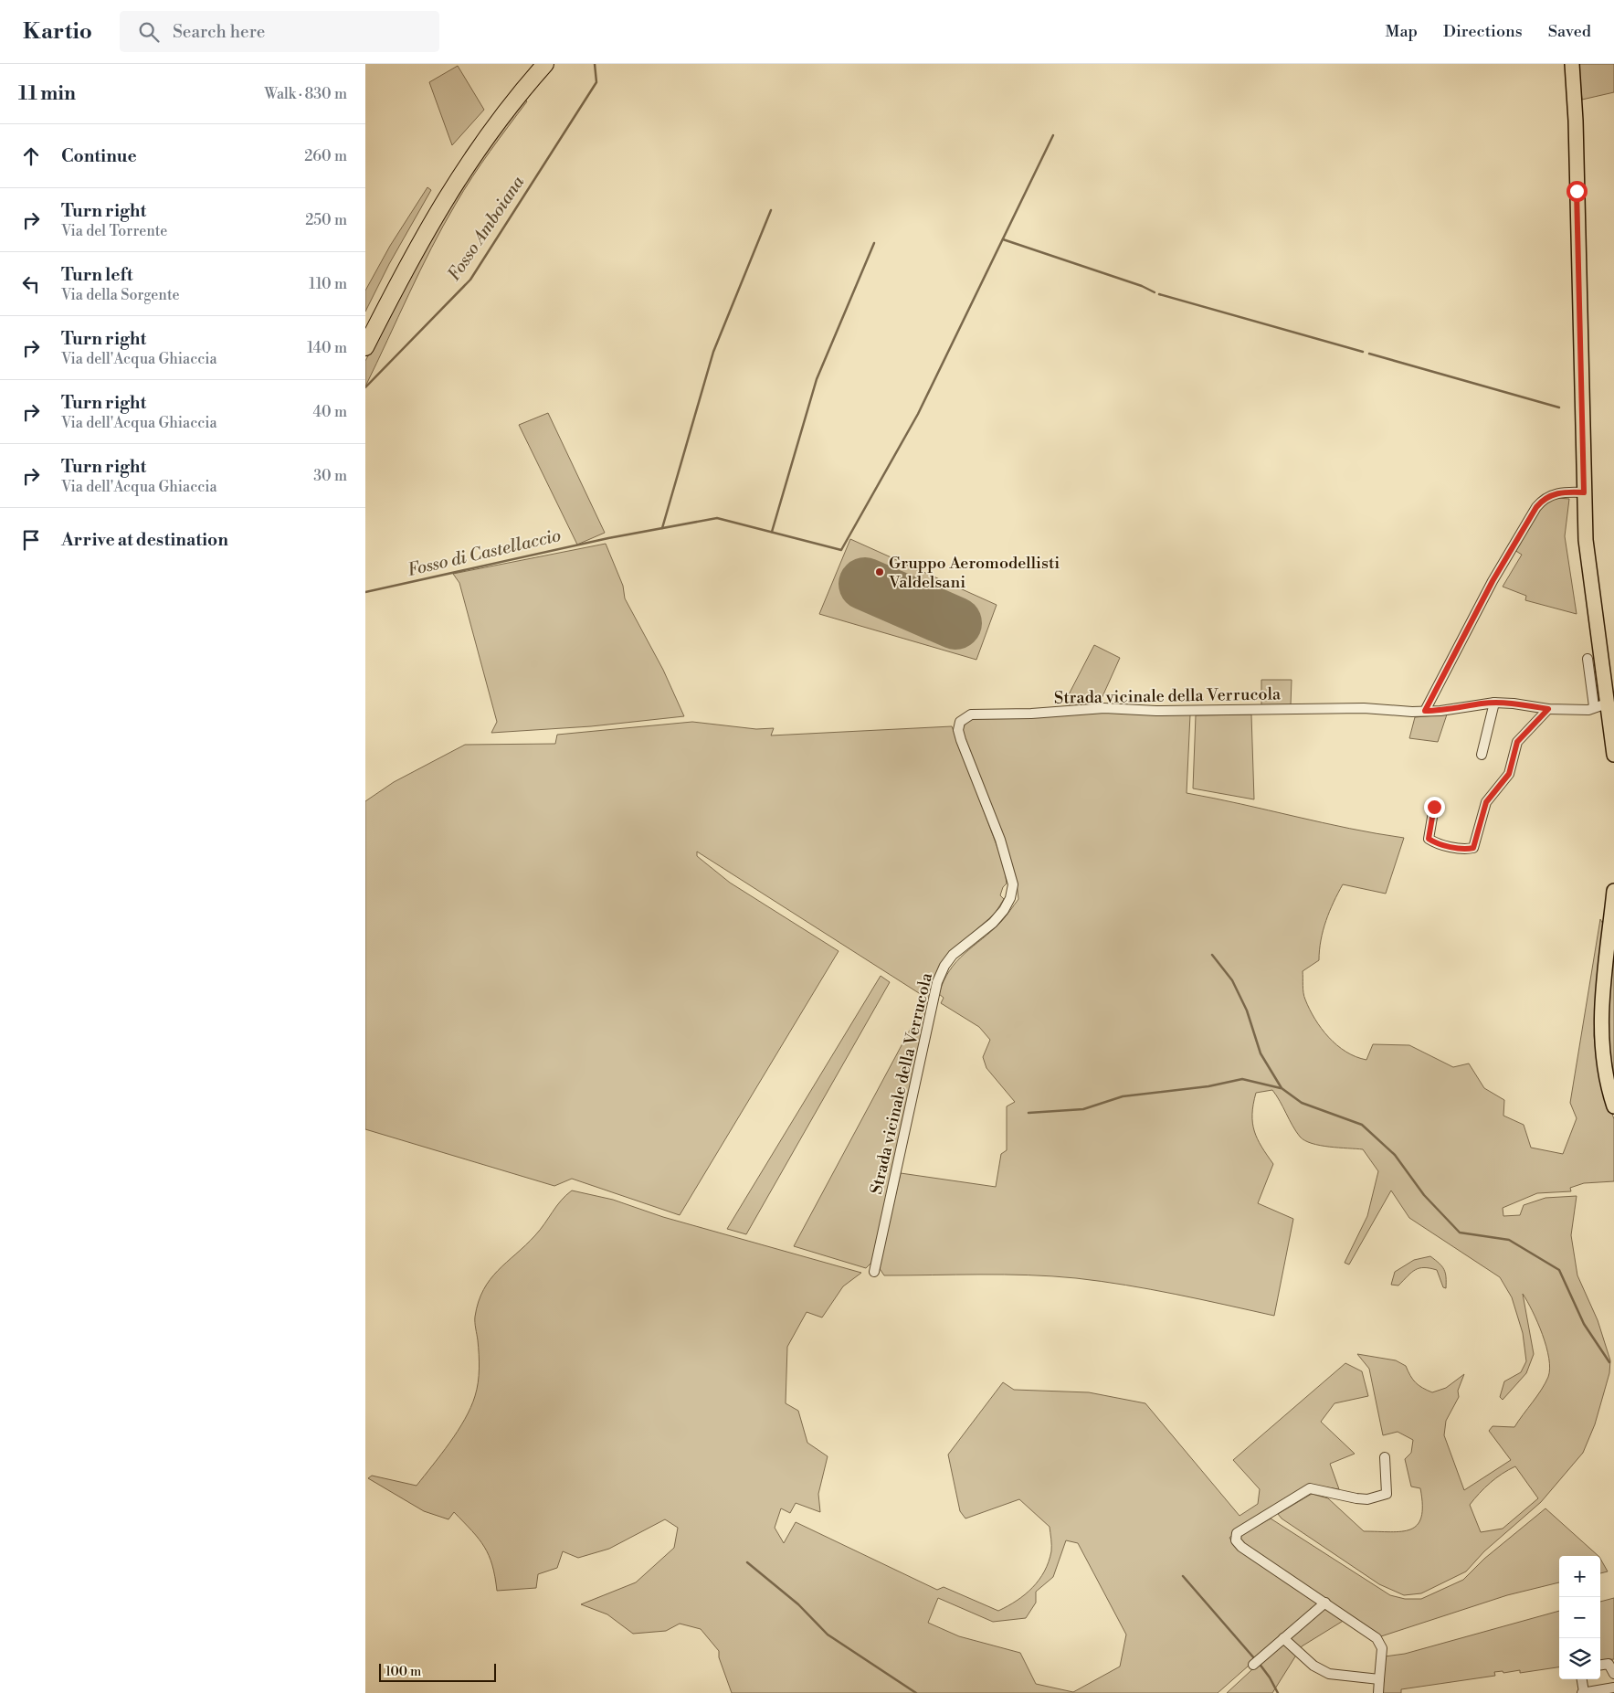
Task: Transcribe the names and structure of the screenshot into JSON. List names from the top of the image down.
{
  "streets": {
    "street": ["Strada vicinale della Verrucola"]
  },
  "water": ["Fosso Amboiana", "Fosso di Castellaccio"],
  "places": ["Gruppo Aeromodellisti Valdelsani"],
  "scale_bar": "100 m",
  "page": {
    "header": "Kartio",
    "search": "Search here",
    "nav": ["Map", "Directions", "Saved"],
    "heading": ["11 min", "Walk · 830 m"],
    "list": [
      ["Continue", "260 m"],
      ["Turn right", "Via del Torrente", "250 m"],
      ["Turn left", "Via della Sorgente", "110 m"],
      ["Turn right", "Via dell'Acqua Ghiaccia", "140 m"],
      ["Turn right", "Via dell'Acqua Ghiaccia", "40 m"],
      ["Turn right", "Via dell'Acqua Ghiaccia", "30 m"],
      "Arrive at destination"
    ],
    "map_buttons": ["+", "−"],
    "scale": "100 m"
  }
}
